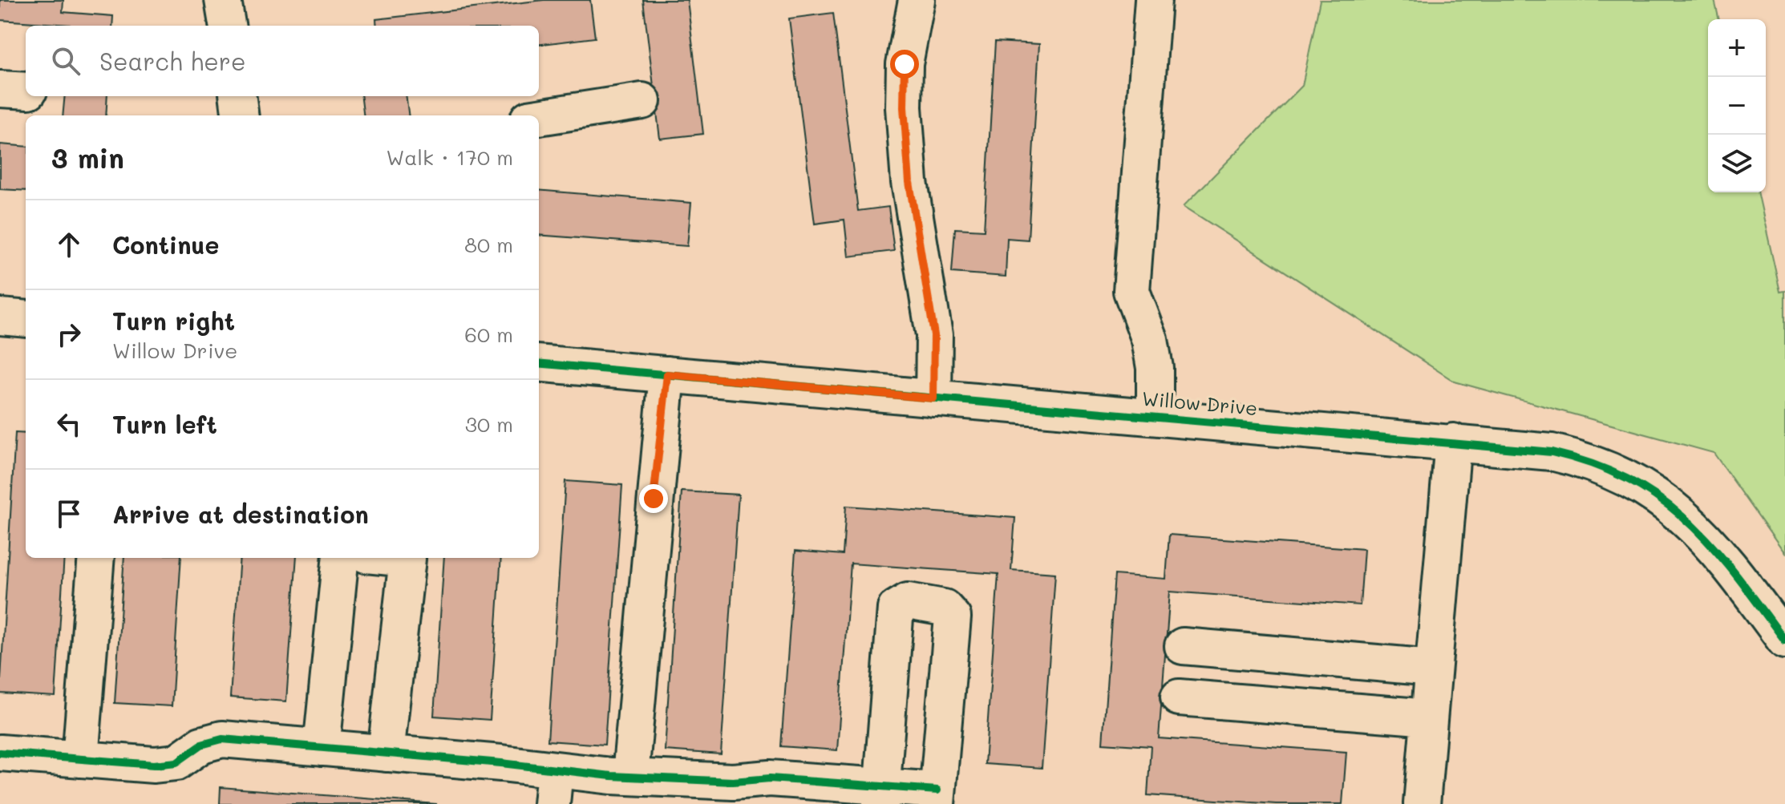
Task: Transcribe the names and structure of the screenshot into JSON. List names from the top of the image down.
{
  "streets": {
    "street": ["Willow Drive"]
  },
  "page": {
    "map_buttons": ["+", "−"],
    "search": "Search here",
    "heading": ["3 min", "Walk · 170 m"],
    "list": [
      ["Continue", "80 m"],
      ["Turn right", "Willow Drive", "60 m"],
      ["Turn left", "30 m"],
      "Arrive at destination"
    ]
  }
}
